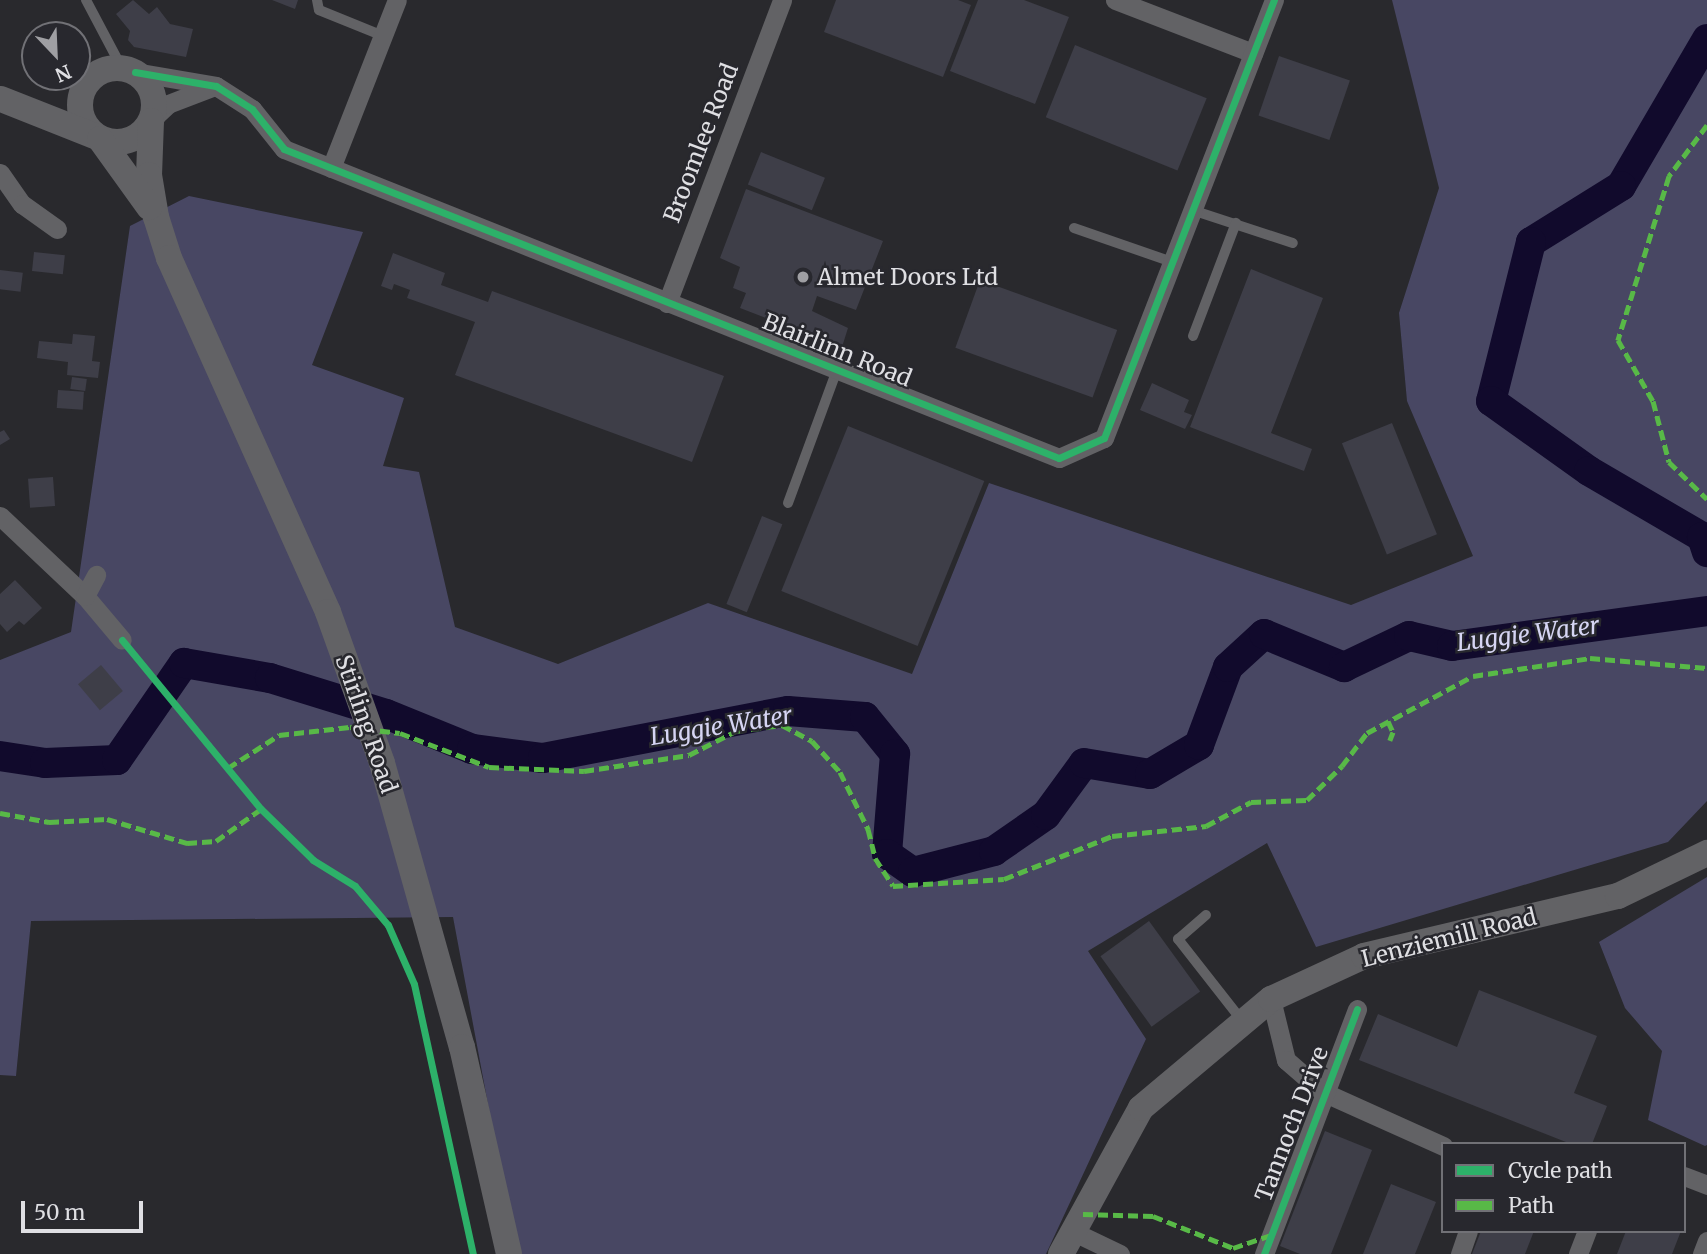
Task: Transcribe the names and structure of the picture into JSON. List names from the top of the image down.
{
  "streets": {
    "main road": ["Stirling Road", "Lenziemill Road"],
    "street": ["Broomlee Road", "Blairlinn Road", "Tannoch Drive"]
  },
  "crossings": [
    ["Broomlee Road", "Blairlinn Road"],
    ["Lenziemill Road", "Tannoch Drive"]
  ],
  "water": ["Luggie Water"],
  "places": ["Almet Doors Ltd"],
  "legend": ["Cycle path", "Path"],
  "scale_bar": "50 m",
  "north": "bottom right"
}
